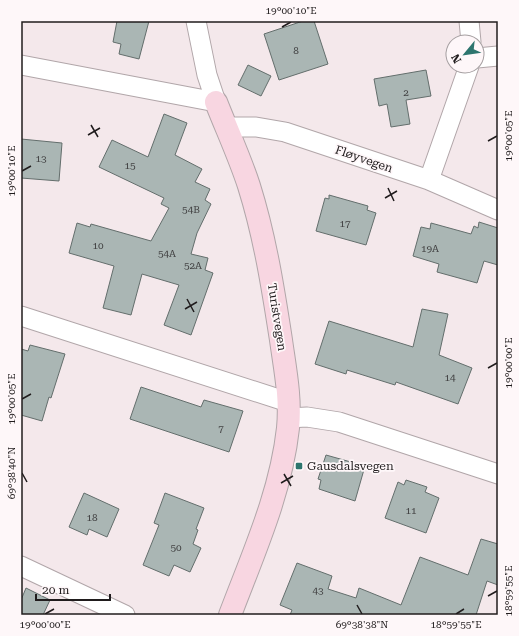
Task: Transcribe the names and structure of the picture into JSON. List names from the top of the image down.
{
  "streets": {
    "street": ["Fløyvegen", "Turistvegen"]
  },
  "crossings": [
    ["Fløyvegen", "Turistvegen"]
  ],
  "places": {
    "transit": ["Gausdalsvegen"]
  },
  "house_numbers": [
    "8",
    "2",
    "13",
    "15",
    "54B",
    "17",
    "10",
    "19A",
    "54A",
    "52A",
    "14",
    "7",
    "11",
    "18",
    "50",
    "43"
  ],
  "scale_bar": "20 m",
  "north": "bottom left",
  "coordinates": [
    "19°00'10\"E",
    "19°00'05\"E",
    "19°00'00\"E",
    "69°38'40\"N",
    "18°59'55\"E",
    "69°38'38\"N"
  ]
}
